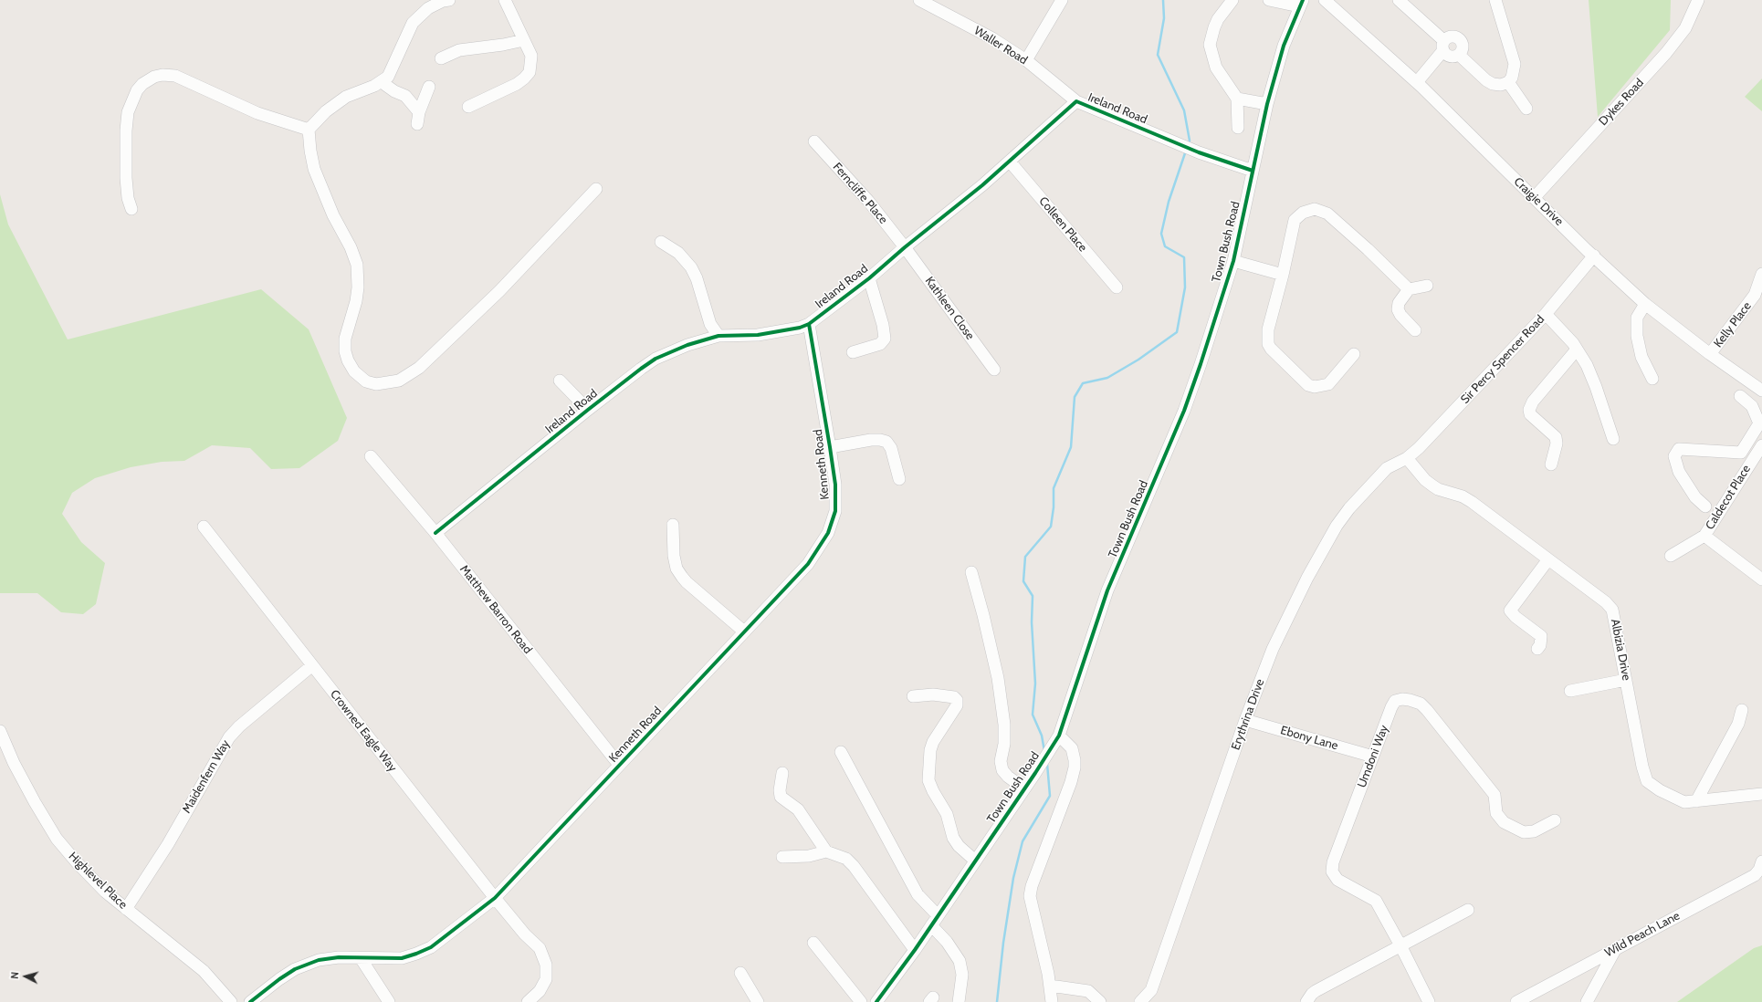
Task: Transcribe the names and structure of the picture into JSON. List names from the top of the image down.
{
  "streets": {
    "street": [
      "Waller Road",
      "Dykes Road",
      "Ireland Road",
      "Ferncliffe Place",
      "Craigie Drive",
      "Colleen Place",
      "Town Bush Road",
      "Kathleen Close",
      "Kelly Place",
      "Sir Percy Spencer Road",
      "Kenneth Road",
      "Caldecot Place",
      "Matthew Barron Road",
      "Albizia Drive",
      "Erythrina Drive",
      "Crowned Eagle Way",
      "Ebony Lane",
      "Umdoni Way",
      "Maidenfern Way",
      "Highlevel Place",
      "Wild Peach Lane"
    ]
  },
  "crossings": [
    ["Waller Road", "Ireland Road"],
    ["Dykes Road", "Craigie Drive"],
    ["Ireland Road", "Ferncliffe Place"],
    ["Ireland Road", "Colleen Place"],
    ["Ireland Road", "Town Bush Road"],
    ["Ireland Road", "Kathleen Close"],
    ["Ireland Road", "Kenneth Road"],
    ["Ireland Road", "Matthew Barron Road"],
    ["Ferncliffe Place", "Kathleen Close"],
    ["Craigie Drive", "Kelly Place"],
    ["Craigie Drive", "Sir Percy Spencer Road"],
    ["Sir Percy Spencer Road", "Albizia Drive"],
    ["Sir Percy Spencer Road", "Erythrina Drive"],
    ["Kenneth Road", "Matthew Barron Road"],
    ["Kenneth Road", "Crowned Eagle Way"],
    ["Albizia Drive", "Erythrina Drive"],
    ["Erythrina Drive", "Ebony Lane"],
    ["Crowned Eagle Way", "Maidenfern Way"],
    ["Ebony Lane", "Umdoni Way"],
    ["Maidenfern Way", "Highlevel Place"]
  ],
  "north": "left"
}
